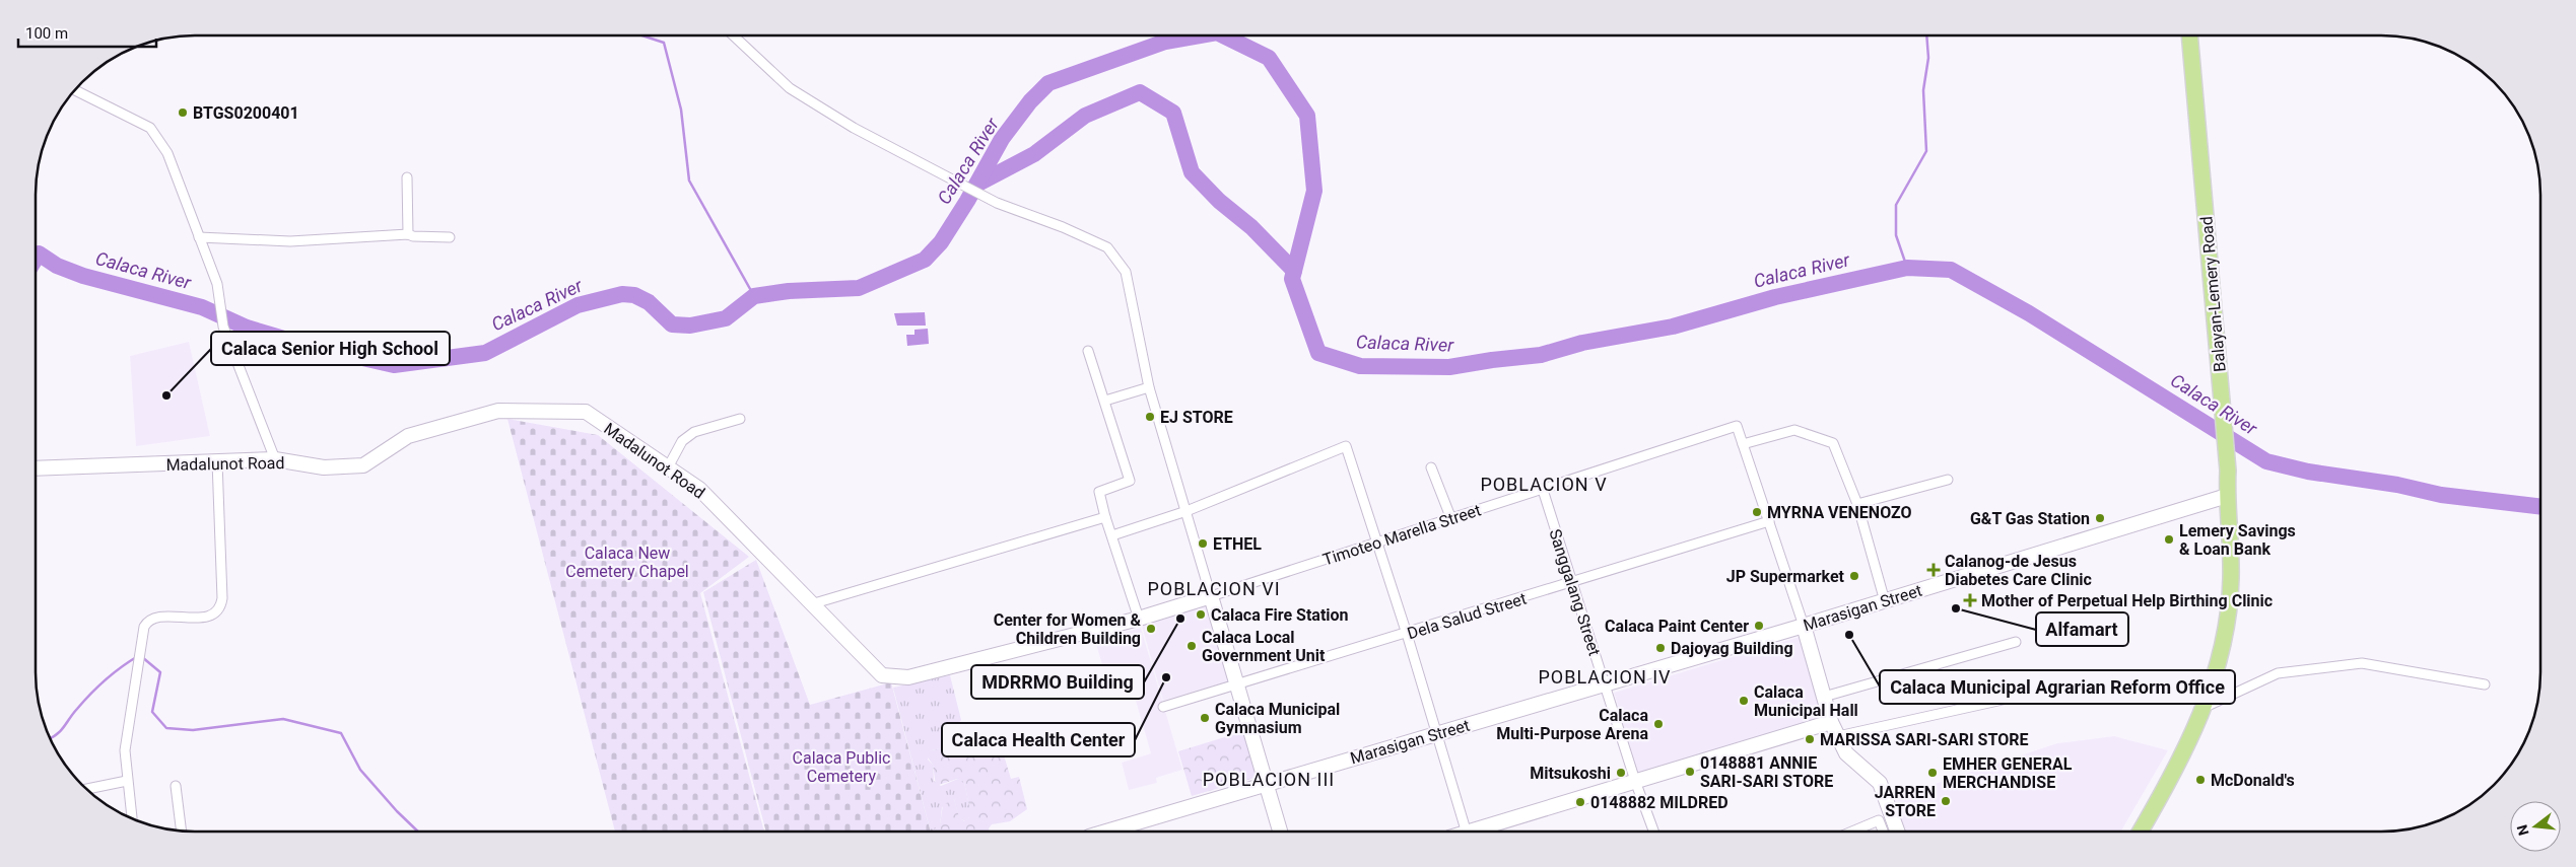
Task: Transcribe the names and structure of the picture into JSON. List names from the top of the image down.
{
  "streets": {
    "main road": ["Balayan-Lemery Road", "Madalunot Road", "Marasigan Street"],
    "street": ["Timoteo Marella Street", "Sanggalang Street", "Dela Salud Street"]
  },
  "crossings": [
    ["Balayan-Lemery Road", "Marasigan Street"],
    ["Madalunot Road", "Timoteo Marella Street"],
    ["Timoteo Marella Street", "Sanggalang Street"],
    ["Sanggalang Street", "Marasigan Street"],
    ["Sanggalang Street", "Dela Salud Street"]
  ],
  "districts": [
    "POBLACION V",
    "POBLACION VI",
    "POBLACION IV",
    "POBLACION III"
  ],
  "water": ["Calaca River"],
  "parks": ["Calaca New Cemetery Chapel", "Calaca Public Cemetery"],
  "places": {
    "other": [
      "BTGS0200401",
      "Calaca Senior High School",
      "EJ STORE",
      "MYRNA VENENOZO",
      "G&T Gas Station",
      "Lemery Savings & Loan Bank",
      "ETHEL",
      "JP Supermarket",
      "Alfamart",
      "Calaca Fire Station",
      "MDRRMO Building",
      "Calaca Paint Center",
      "Center for Women & Children Building",
      "Calaca Municipal Agrarian Reform Office",
      "Calaca Local Government Unit",
      "Dajoyag Building",
      "Calaca Health Center",
      "Calaca Municipal Hall",
      "Calaca Municipal Gymnasium",
      "Calaca Multi-Purpose Arena",
      "MARISSA SARI-SARI STORE",
      "0148881 ANNIE SARI-SARI STORE",
      "Mitsukoshi",
      "EMHER GENERAL MERCHANDISE",
      "McDonald's",
      "JARREN STORE",
      "0148882 MILDRED"
    ],
    "health": ["Calanog-de Jesus Diabetes Care Clinic", "Mother of Perpetual Help Birthing Clinic"]
  },
  "scale_bar": "100 m",
  "north": "left"
}
